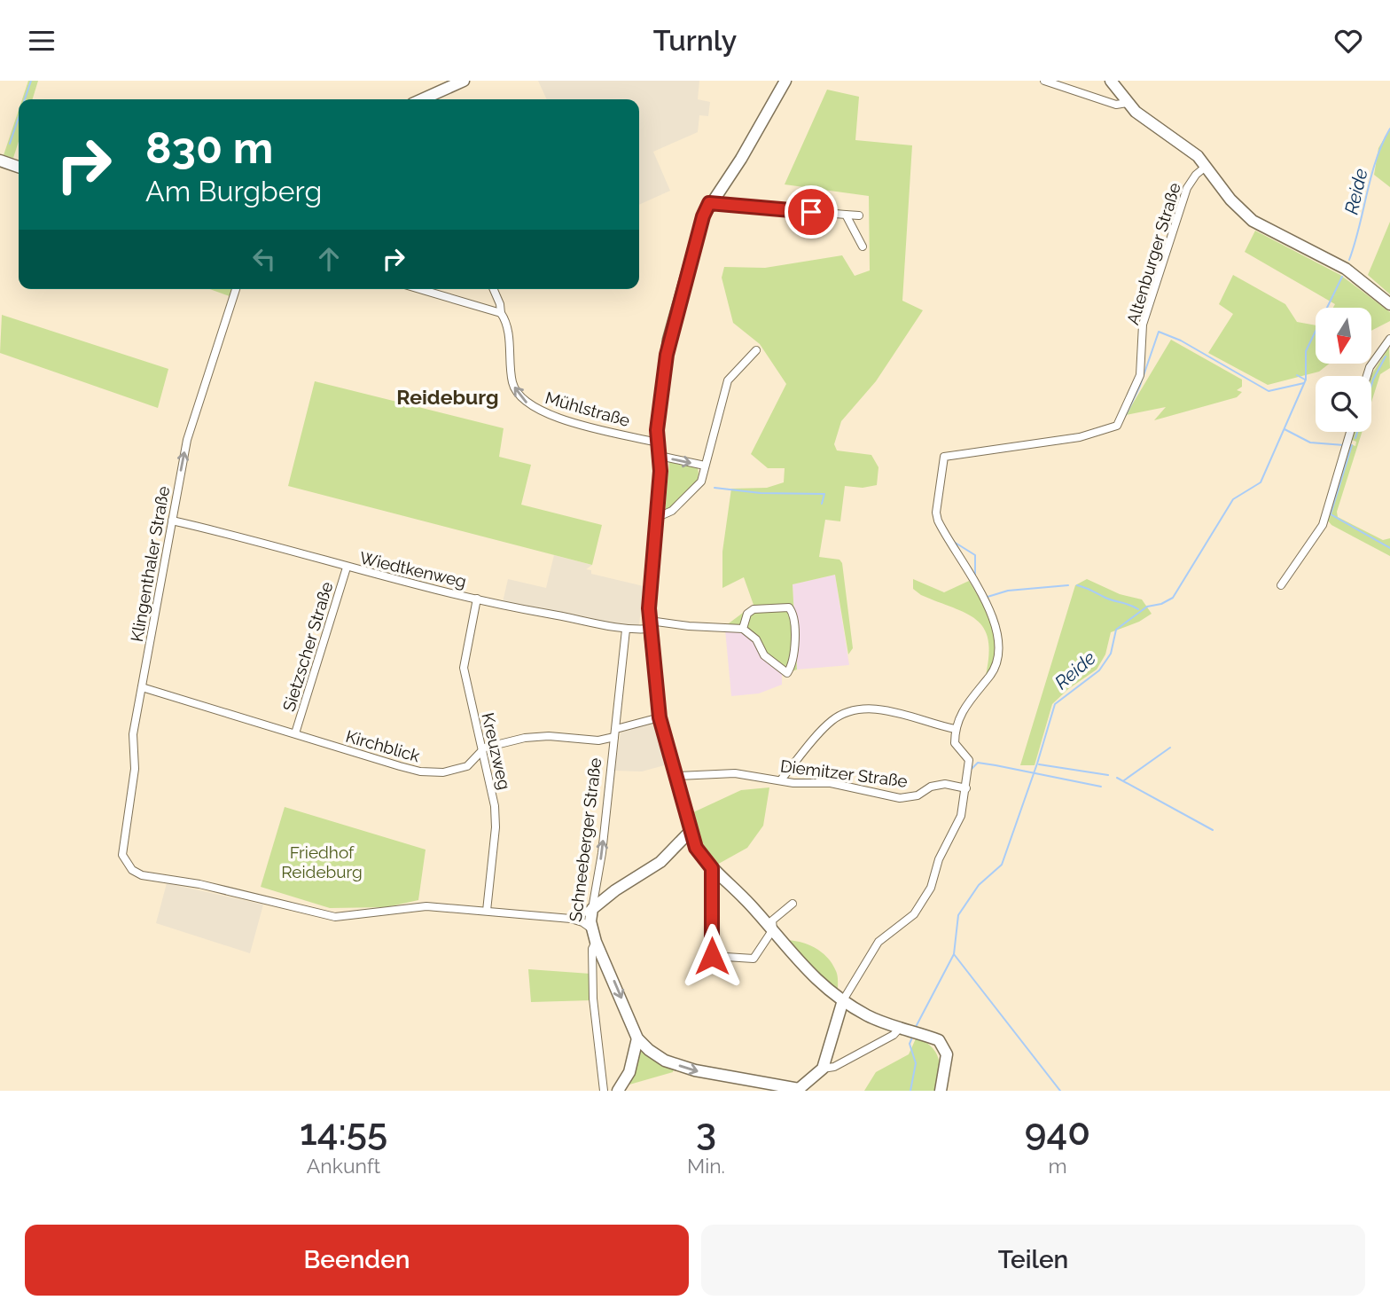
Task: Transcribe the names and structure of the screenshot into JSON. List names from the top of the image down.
{
  "streets": {
    "street": [
      "Altenburger Straße",
      "Mühlstraße",
      "Klingenthaler Straße",
      "Wiedtkenweg",
      "Sietzscher Straße",
      "Kirchblick",
      "Kreuzweg",
      "Diemitzer Straße",
      "Schneeberger Straße"
    ]
  },
  "crossings": [
    ["Klingenthaler Straße", "Wiedtkenweg"],
    ["Klingenthaler Straße", "Kirchblick"],
    ["Klingenthaler Straße", "Kreuzweg"],
    ["Wiedtkenweg", "Sietzscher Straße"],
    ["Wiedtkenweg", "Kreuzweg"],
    ["Wiedtkenweg", "Schneeberger Straße"],
    ["Sietzscher Straße", "Kirchblick"],
    ["Kirchblick", "Kreuzweg"],
    ["Kirchblick", "Schneeberger Straße"]
  ],
  "one_way": ["Mühlstraße", "Schneeberger Straße"],
  "districts": ["Reideburg"],
  "water": ["Reide"],
  "parks": ["Friedhof Reideburg"],
  "north": "bottom",
  "page": {
    "header": "Turnly",
    "turn": ["830 m", "Am Burgberg"],
    "eta": [
      "14:55",
      "Ankunft",
      "3",
      "Min.",
      "940",
      "m"
    ],
    "buttons": ["Beenden", "Teilen"]
  }
}
